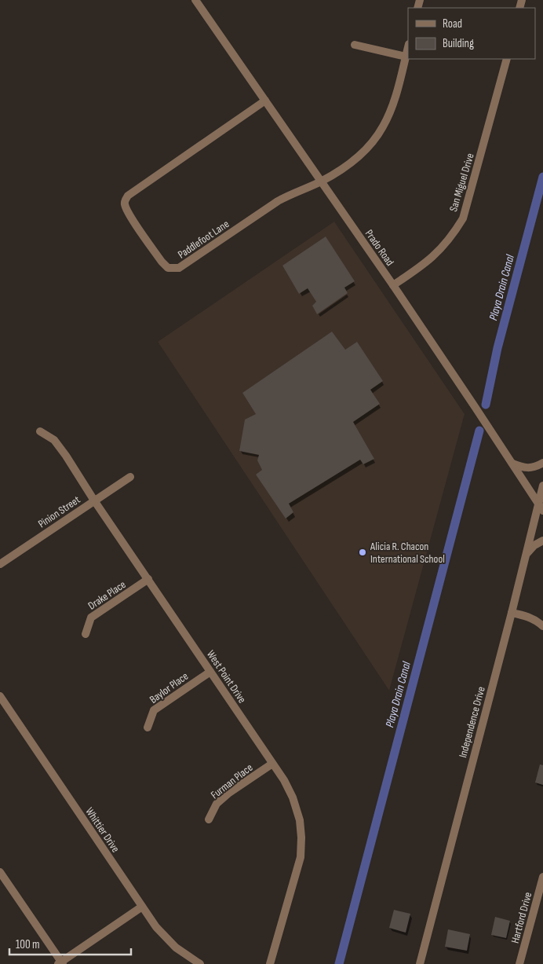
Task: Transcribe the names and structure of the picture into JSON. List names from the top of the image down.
{
  "streets": {
    "street": [
      "San Miguel Drive",
      "Paddlefoot Lane",
      "Prado Road",
      "Pinion Street",
      "Drake Place",
      "West Point Drive",
      "Baylor Place",
      "Independence Drive",
      "Furman Place",
      "Whittier Drive",
      "Hartford Drive"
    ]
  },
  "crossings": [
    ["San Miguel Drive", "Prado Road"],
    ["Paddlefoot Lane", "Prado Road"],
    ["Prado Road", "Independence Drive"],
    ["Pinion Street", "West Point Drive"],
    ["Drake Place", "West Point Drive"],
    ["West Point Drive", "Baylor Place"],
    ["West Point Drive", "Furman Place"]
  ],
  "water": ["Playa Drain Canal"],
  "places": ["Alicia R. Chacon International School"],
  "legend": ["Road", "Building"],
  "scale_bar": "100 m"
}
